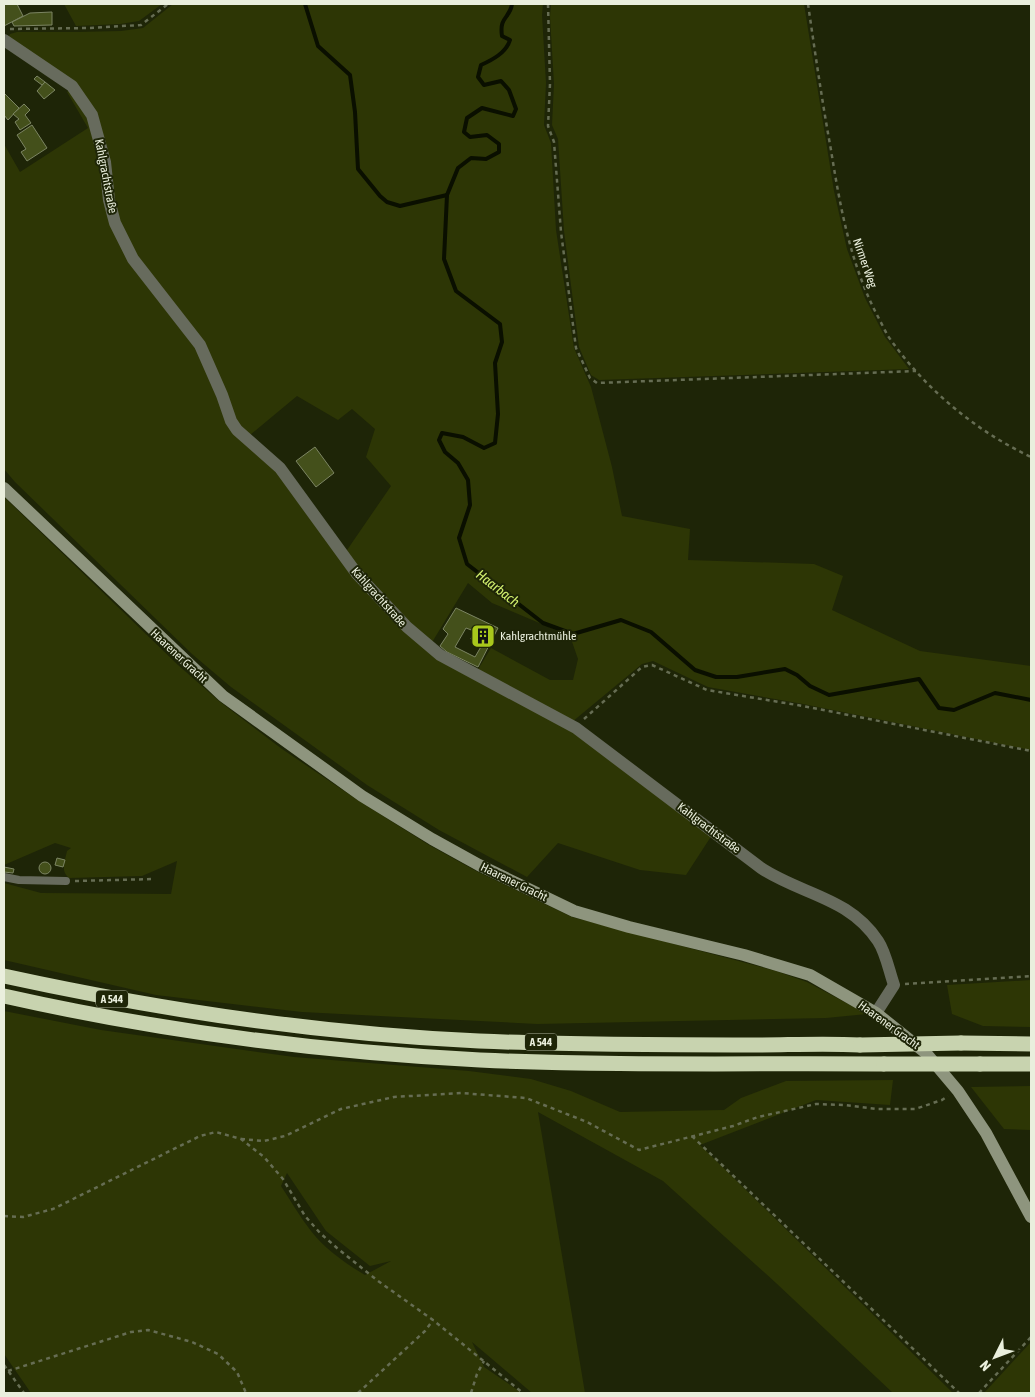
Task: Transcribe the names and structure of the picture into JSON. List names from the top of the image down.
{
  "streets": {
    "highway": ["A 544"],
    "main road": ["Haarener Gracht"],
    "street": ["Kahlgrachtstraße"],
    "path": ["Nirmer Weg"]
  },
  "water": ["Haarbach"],
  "places": {
    "building": ["Kahlgrachtmühle"]
  },
  "north": "bottom left"
}
